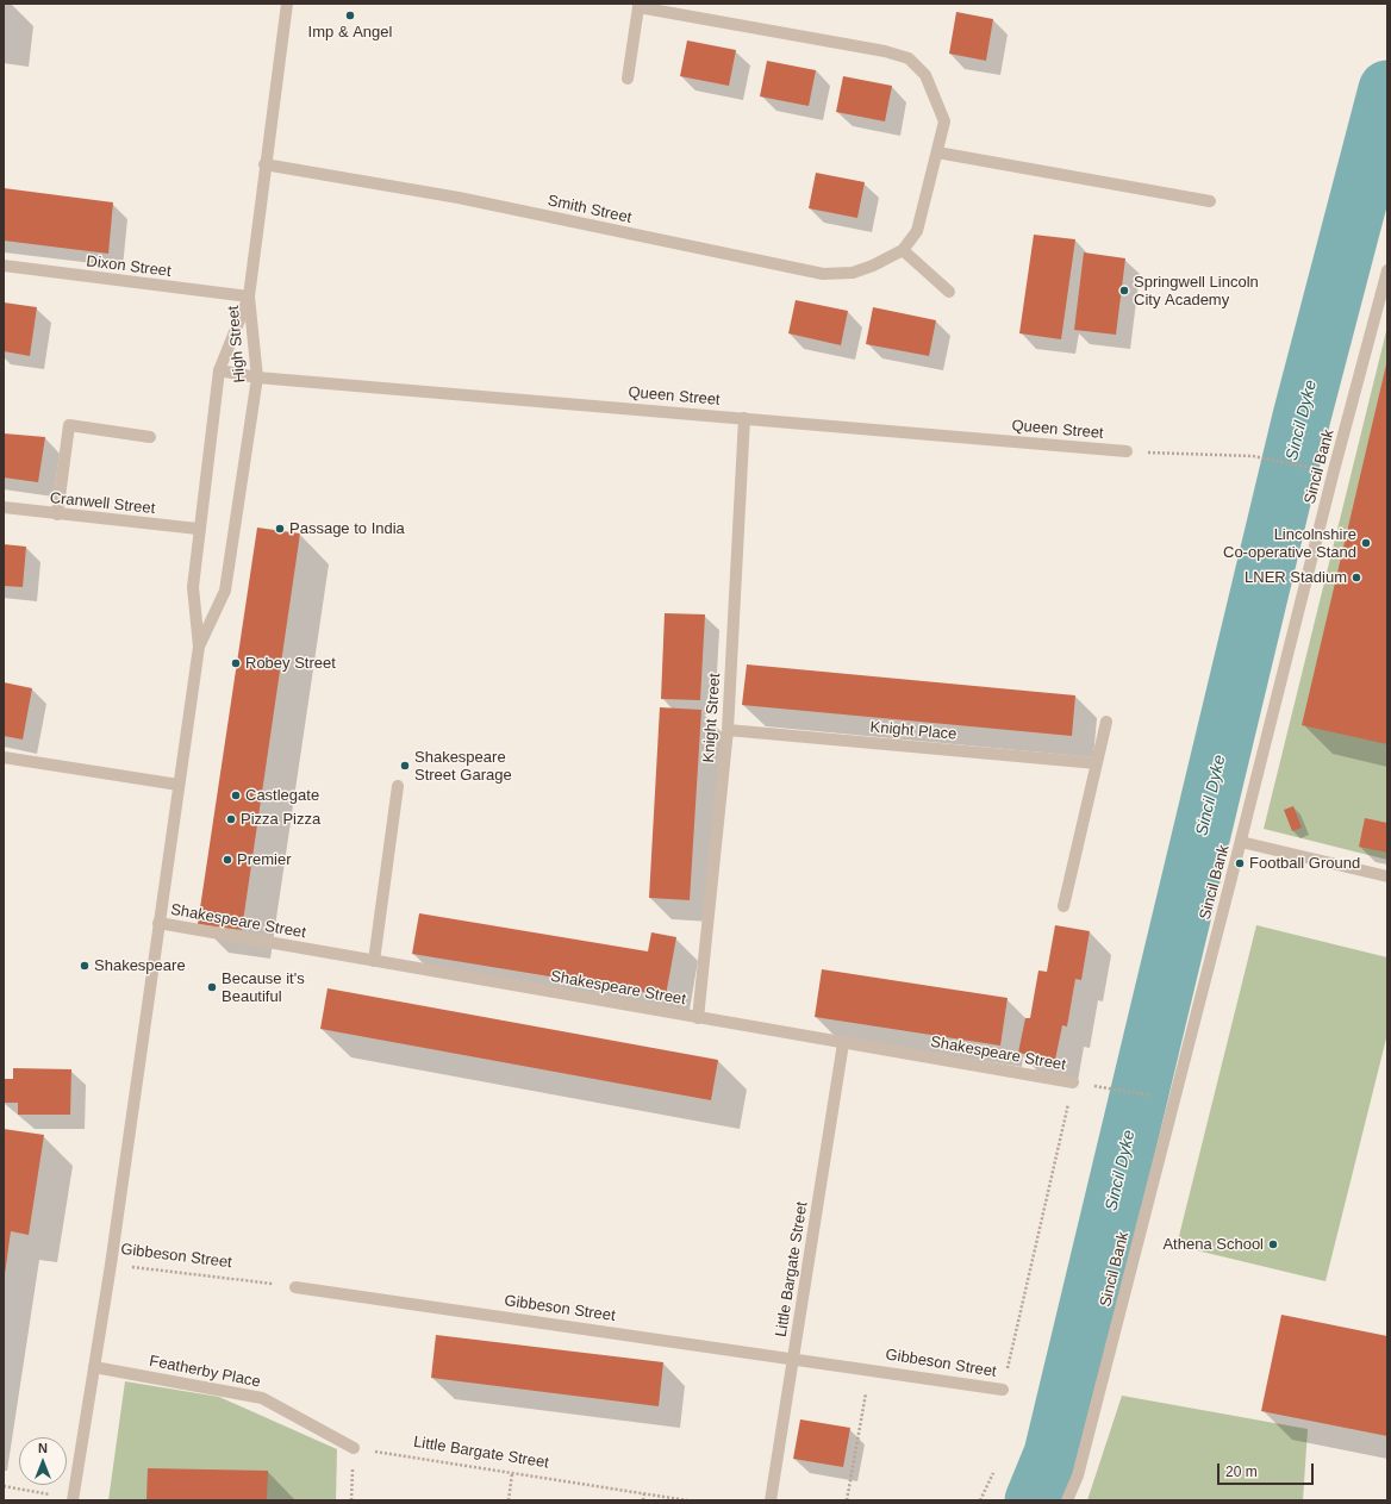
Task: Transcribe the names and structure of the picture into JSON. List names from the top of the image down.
{
  "streets": {
    "street": [
      "Smith Street",
      "Dixon Street",
      "High Street",
      "Queen Street",
      "Sincil Bank",
      "Cranwell Street",
      "Knight Street",
      "Knight Place",
      "Shakespeare Street",
      "Gibbeson Street",
      "Little Bargate Street",
      "Featherby Place"
    ]
  },
  "crossings": [
    ["Dixon Street", "High Street"],
    ["High Street", "Queen Street"],
    ["High Street", "Cranwell Street"],
    ["Queen Street", "Knight Street"],
    ["Knight Street", "Knight Place"],
    ["Knight Street", "Shakespeare Street"],
    ["Shakespeare Street", "Little Bargate Street"],
    ["Gibbeson Street", "Little Bargate Street"],
    ["Little Bargate Street", "Featherby Place"]
  ],
  "water": ["Sincil Dyke"],
  "places": [
    "Imp & Angel",
    "Springwell Lincoln City Academy",
    "Passage to India",
    "Lincolnshire Co-operative Stand",
    "LNER Stadium",
    "Robey Street",
    "Shakespeare Street Garage",
    "Castlegate",
    "Pizza Pizza",
    "Premier",
    "Football Ground",
    "Shakespeare",
    "Because it's Beautiful",
    "Athena School"
  ],
  "scale_bar": "20 m",
  "north": "top"
}
